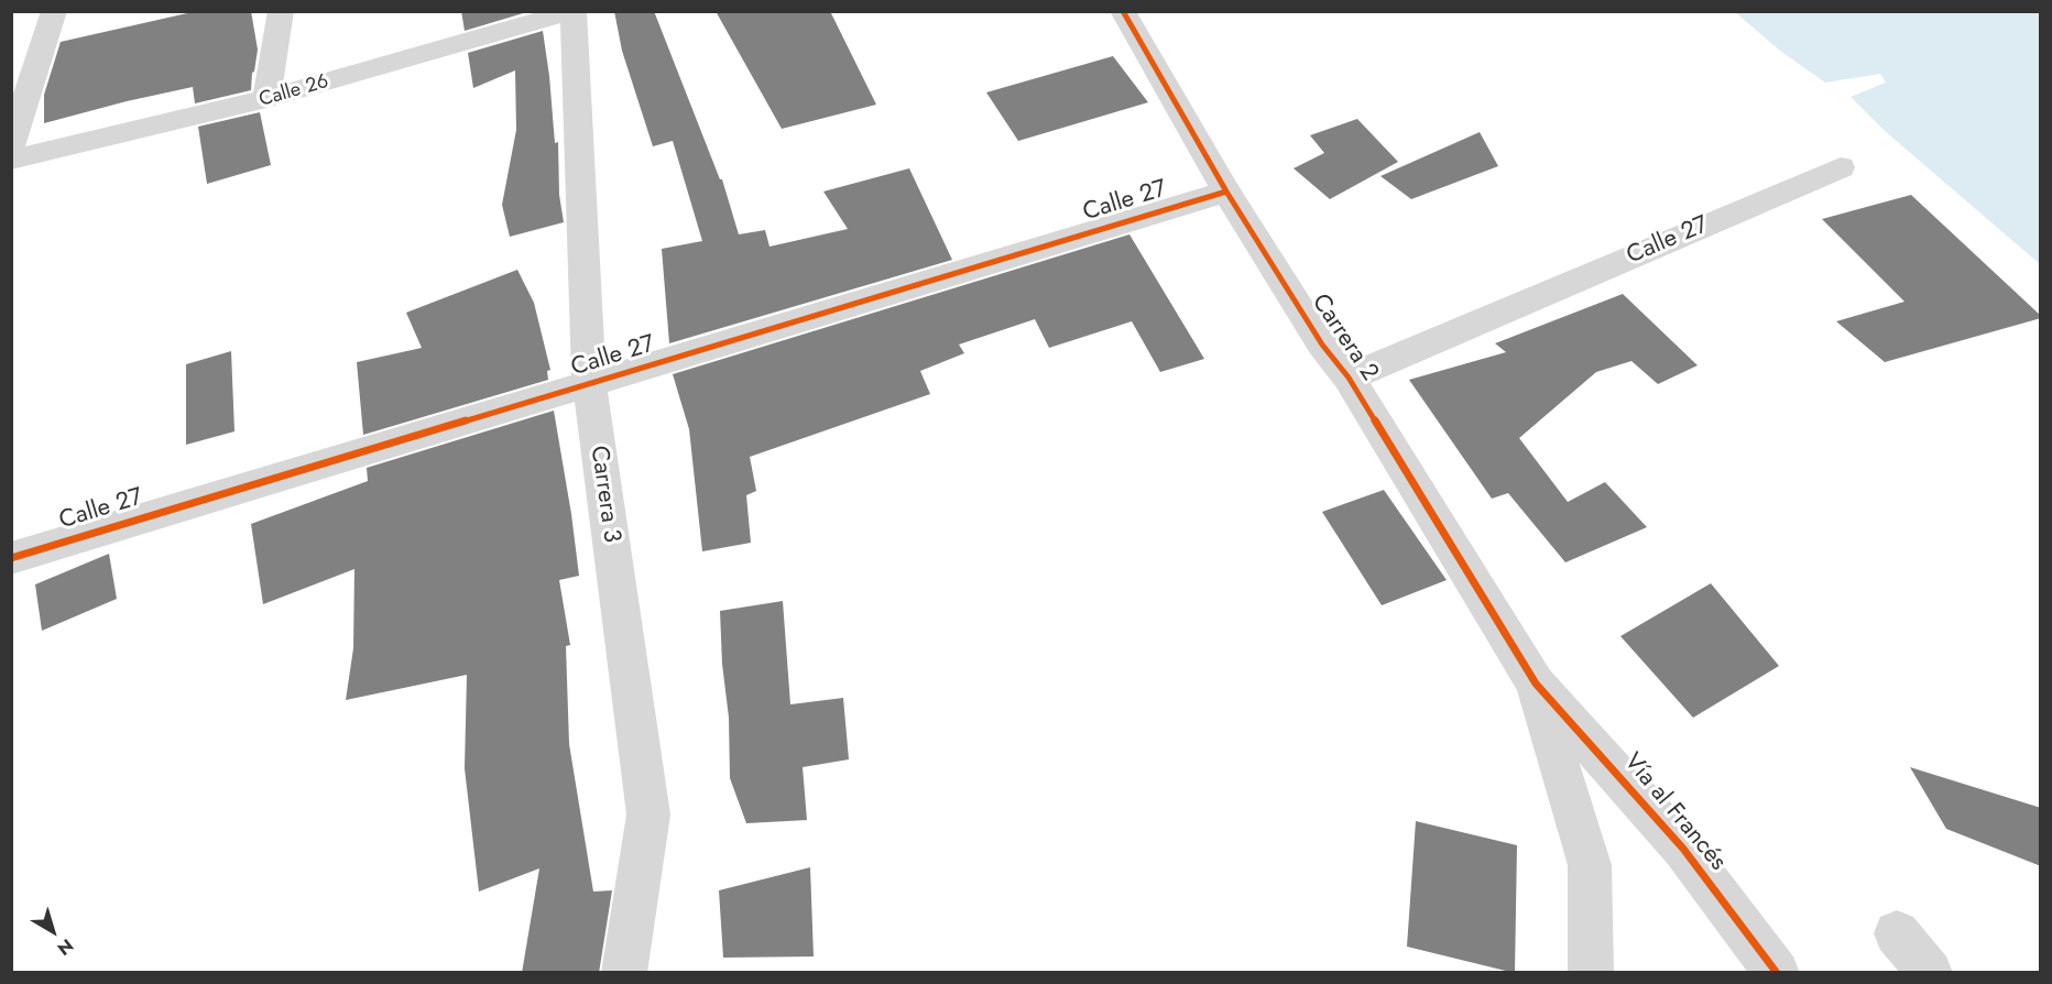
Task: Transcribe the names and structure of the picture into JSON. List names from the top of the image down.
{
  "streets": {
    "street": [
      "Calle 26",
      "Calle 27",
      "Carrera 2",
      "Carrera 3",
      "Vía al Francés"
    ]
  },
  "crossings": [
    ["Calle 26", "Carrera 3"],
    ["Calle 27", "Carrera 2"],
    ["Calle 27", "Carrera 3"],
    ["Carrera 2", "Vía al Francés"]
  ],
  "north": "bottom right"
}
